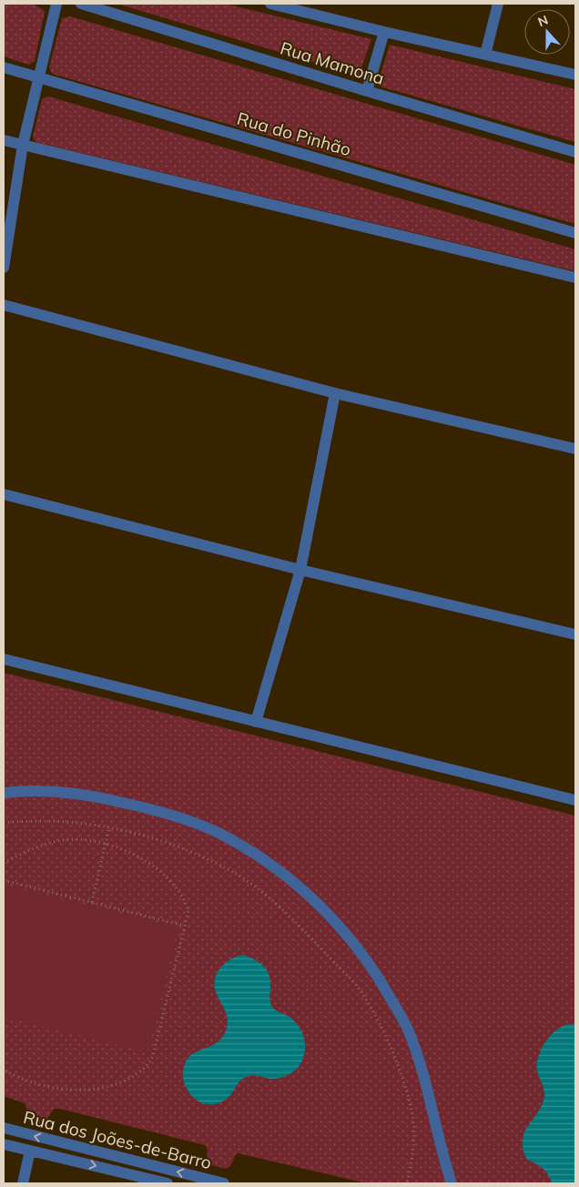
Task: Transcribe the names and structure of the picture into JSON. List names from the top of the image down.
{
  "streets": {
    "street": ["Rua Mamona", "Rua do Pinhão", "Rua dos Joões-de-Barro"]
  },
  "north": "top"
}
